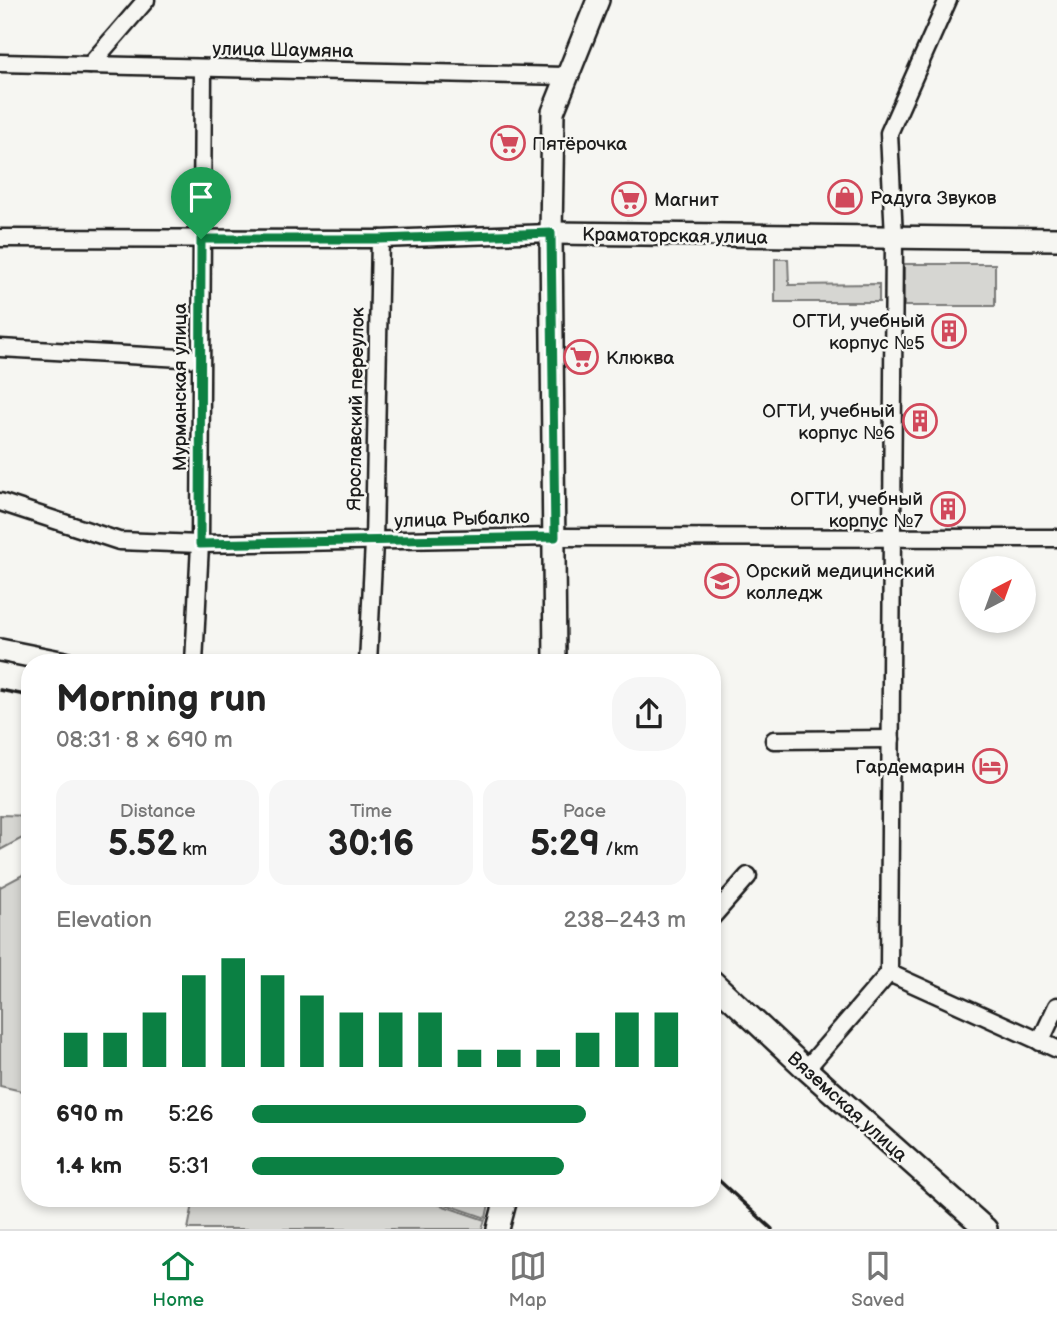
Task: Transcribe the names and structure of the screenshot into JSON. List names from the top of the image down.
{
  "streets": {
    "main road": ["Краматорская улица", "Вяземская улица"],
    "street": [
      "улица Шаумяна",
      "Мурманская улица",
      "Ярославский переулок",
      "улица Рыбалко"
    ]
  },
  "crossings": [
    ["улица Шаумяна", "Мурманская улица"],
    ["Краматорская улица", "Мурманская улица"],
    ["Краматорская улица", "Ярославский переулок"],
    ["Мурманская улица", "улица Рыбалко"],
    ["Ярославский переулок", "улица Рыбалко"]
  ],
  "places": {
    "supermarket": ["Пятёрочка", "Магнит", "Клюква"],
    "shop": ["Радуга Звуков"],
    "building": ["ОГТИ, учебный корпус №5", "ОГТИ, учебный корпус №6", "ОГТИ, учебный корпус №7"],
    "school or university": ["Орский медицинский колледж"],
    "hotel": ["Гардемарин"]
  },
  "north": "top right",
  "page": {
    "heading": ["Morning run", "08:31 · 8 × 690 m"],
    "stats": [
      ["Distance", "5.52 km"],
      ["Time", "30:16"],
      ["Pace", "5:29 /km"]
    ],
    "chart": ["Elevation", "238–243 m"],
    "list": [
      {
        "name": "690 m",
        "note": "5:26"
      },
      {
        "name": "1.4 km",
        "note": "5:31"
      }
    ],
    "tabs": ["Home", "Map", "Saved"]
  }
}
